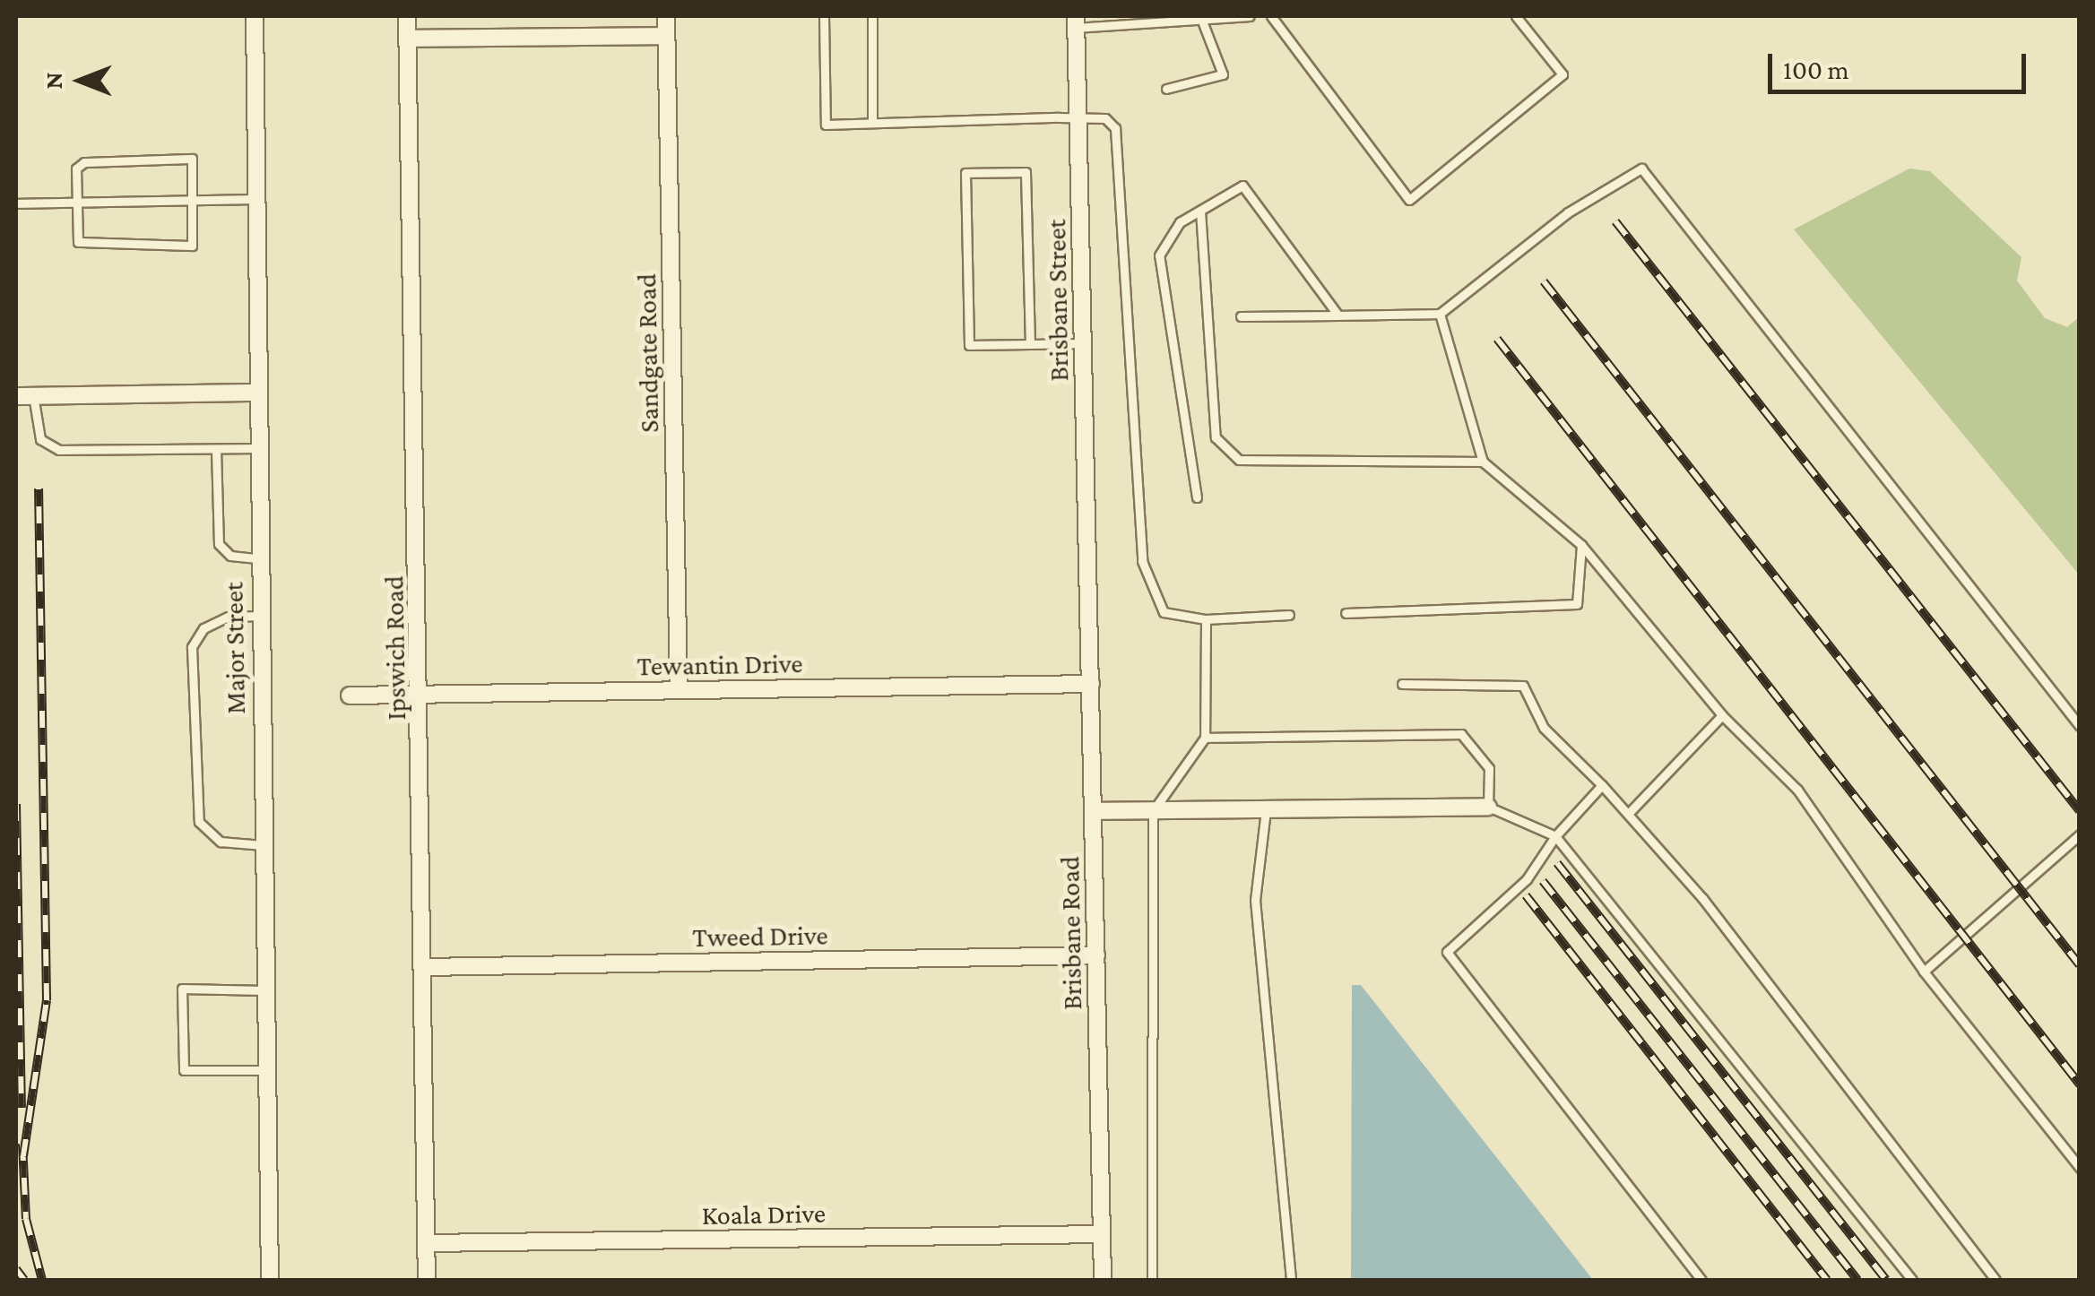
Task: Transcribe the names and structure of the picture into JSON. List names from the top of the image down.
{
  "streets": {
    "street": [
      "Brisbane Street",
      "Sandgate Road",
      "Major Street",
      "Ipswich Road",
      "Tewantin Drive",
      "Brisbane Road",
      "Tweed Drive",
      "Koala Drive"
    ]
  },
  "crossings": [
    ["Brisbane Street", "Brisbane Road"],
    ["Sandgate Road", "Tewantin Drive"],
    ["Ipswich Road", "Tewantin Drive"],
    ["Ipswich Road", "Tweed Drive"],
    ["Ipswich Road", "Koala Drive"],
    ["Tewantin Drive", "Brisbane Road"],
    ["Brisbane Road", "Tweed Drive"],
    ["Brisbane Road", "Koala Drive"]
  ],
  "scale_bar": "100 m",
  "north": "left"
}
